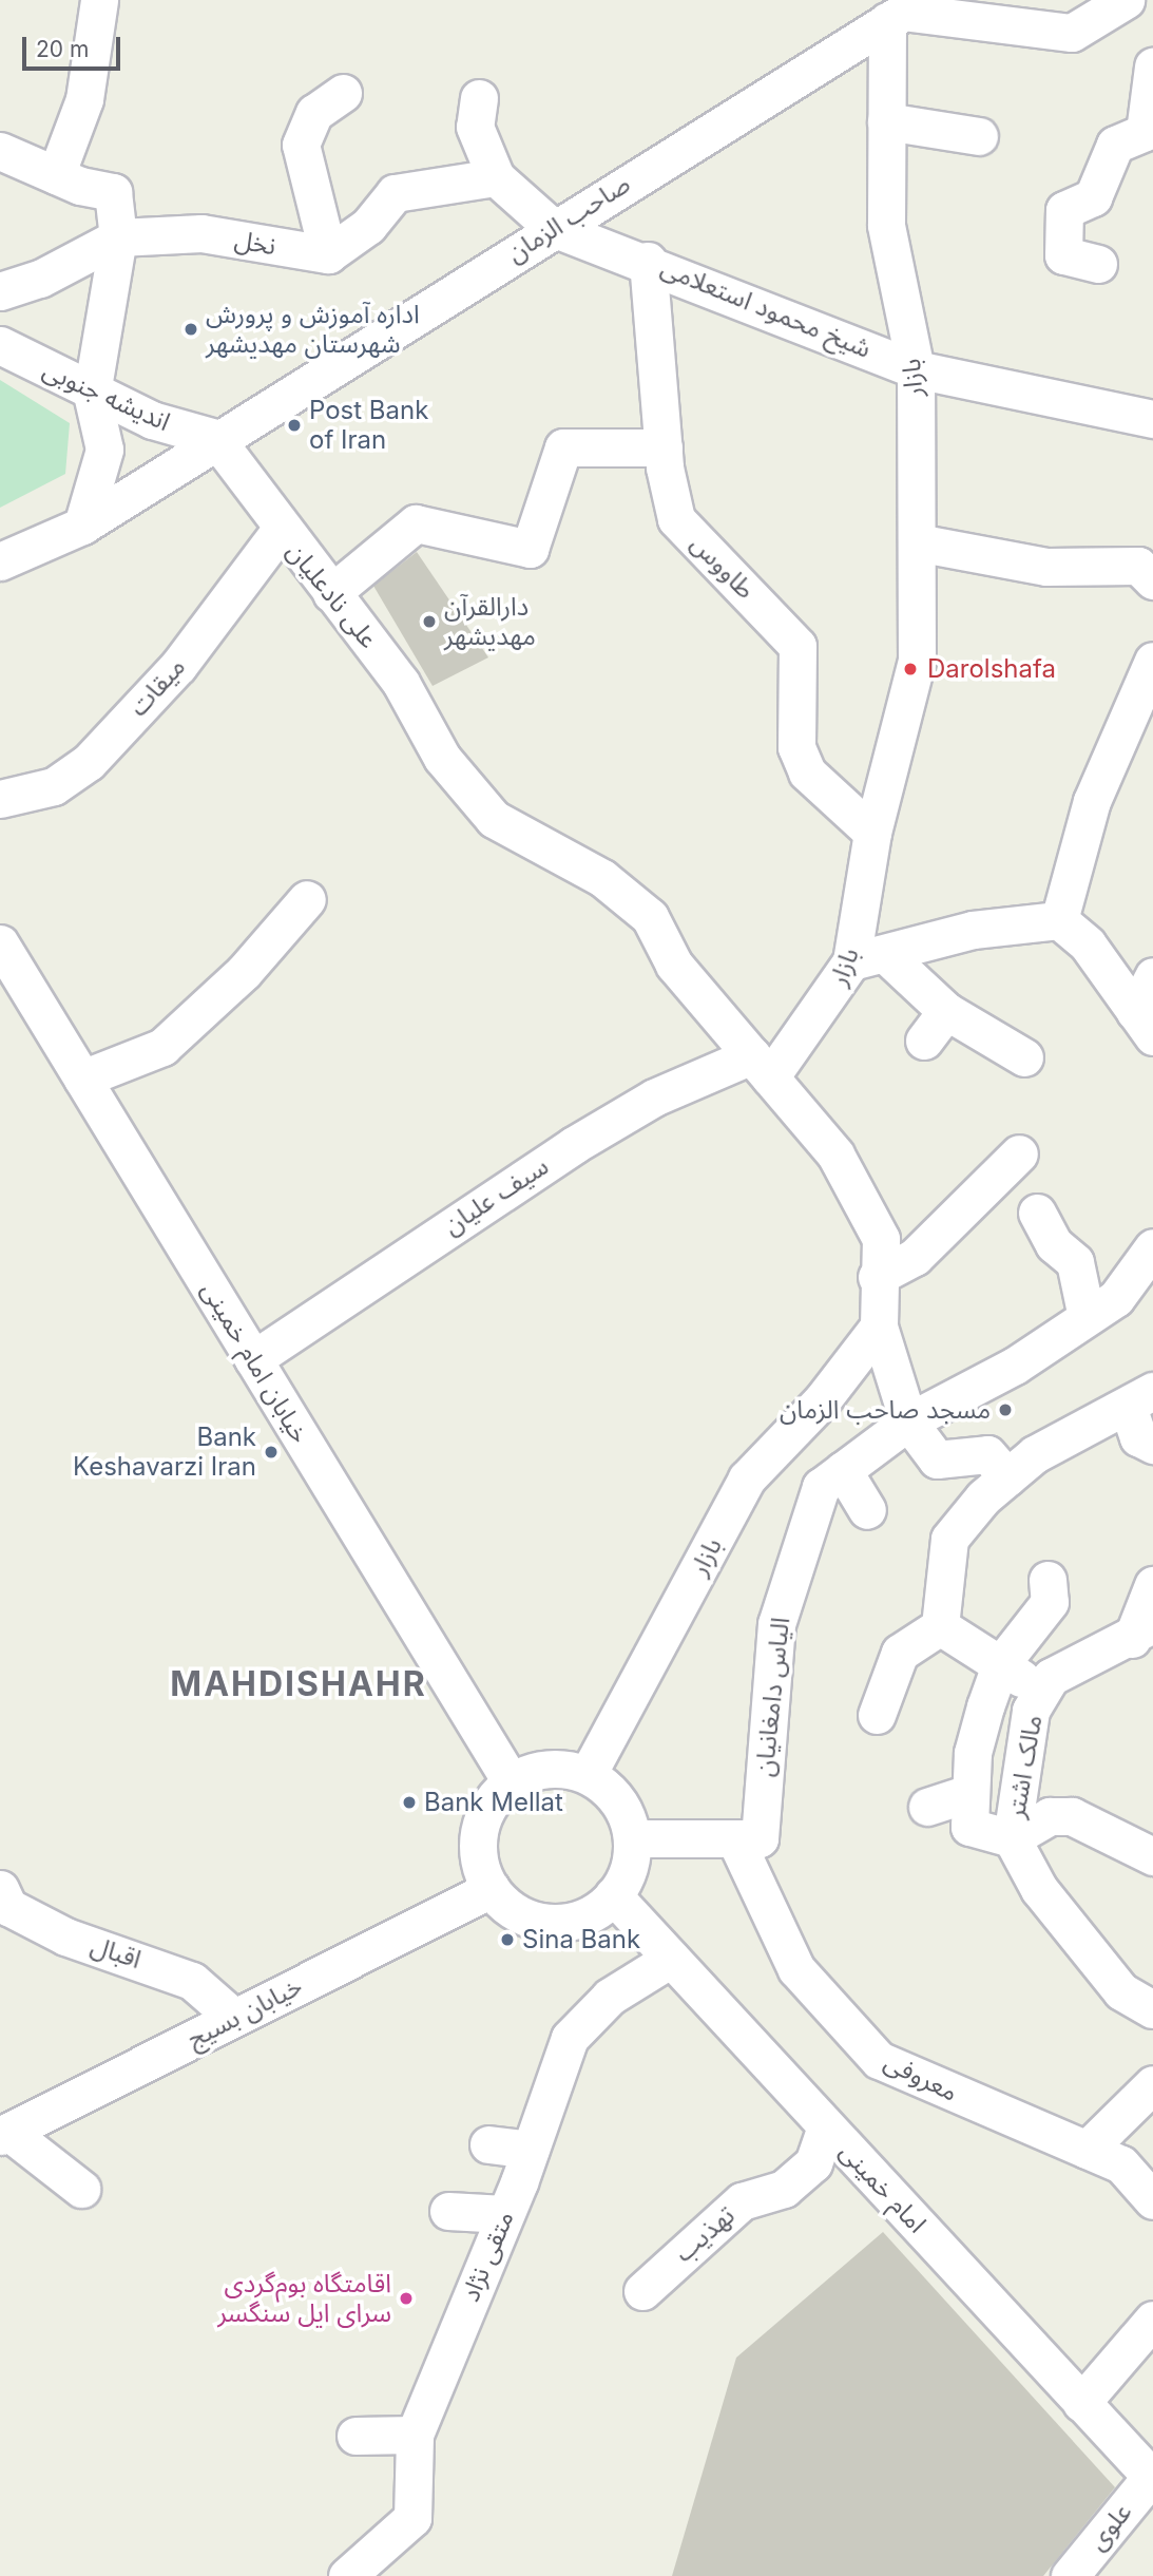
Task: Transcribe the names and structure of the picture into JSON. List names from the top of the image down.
{
  "streets": {
    "street": [
      "صاحب الزمان",
      "نخل",
      "شیخ محمود استعلامی",
      "بازار",
      "اندیشه جنوبی",
      "طاووس",
      "علی نادعلیان",
      "میقات",
      "سیف علیان",
      "خیابان امام خمینی",
      "الیاس دامغانیان",
      "مالک اشتر",
      "اقبال",
      "خیابان بسیج",
      "معروفی",
      "امام خمینی",
      "تهذیب",
      "متقی نژاد",
      "علوی"
    ]
  },
  "crossings": [
    ["صاحب الزمان", "شیخ محمود استعلامی"],
    ["صاحب الزمان", "بازار"],
    ["صاحب الزمان", "اندیشه جنوبی"],
    ["صاحب الزمان", "علی نادعلیان"],
    ["شیخ محمود استعلامی", "بازار"],
    ["شیخ محمود استعلامی", "طاووس"],
    ["بازار", "طاووس"],
    ["بازار", "علی نادعلیان"],
    ["بازار", "سیف علیان"],
    ["بازار", "خیابان امام خمینی"],
    ["بازار", "خیابان بسیج"],
    ["بازار", "امام خمینی"],
    ["اندیشه جنوبی", "علی نادعلیان"],
    ["علی نادعلیان", "میقات"],
    ["علی نادعلیان", "سیف علیان"],
    ["سیف علیان", "خیابان امام خمینی"],
    ["خیابان امام خمینی", "خیابان بسیج"],
    ["خیابان امام خمینی", "امام خمینی"],
    ["الیاس دامغانیان", "معروفی"],
    ["اقبال", "خیابان بسیج"],
    ["خیابان بسیج", "امام خمینی"],
    ["امام خمینی", "تهذیب"],
    ["امام خمینی", "متقی نژاد"],
    ["امام خمینی", "علوی"]
  ],
  "districts": ["MAHDISHAHR"],
  "places": [
    "اداره آموزش و پرورش شهرستان مهدیشهر",
    "Post Bank of Iran",
    "دارالقرآن مهدیشهر",
    "Darolshafa",
    "مسجد صاحب الزمان",
    "Bank Keshavarzi Iran",
    "Bank Mellat",
    "Sina Bank",
    "اقامتگاه بوم‌گردی سرای ایل سنگسر"
  ],
  "scale_bar": "20 m"
}
